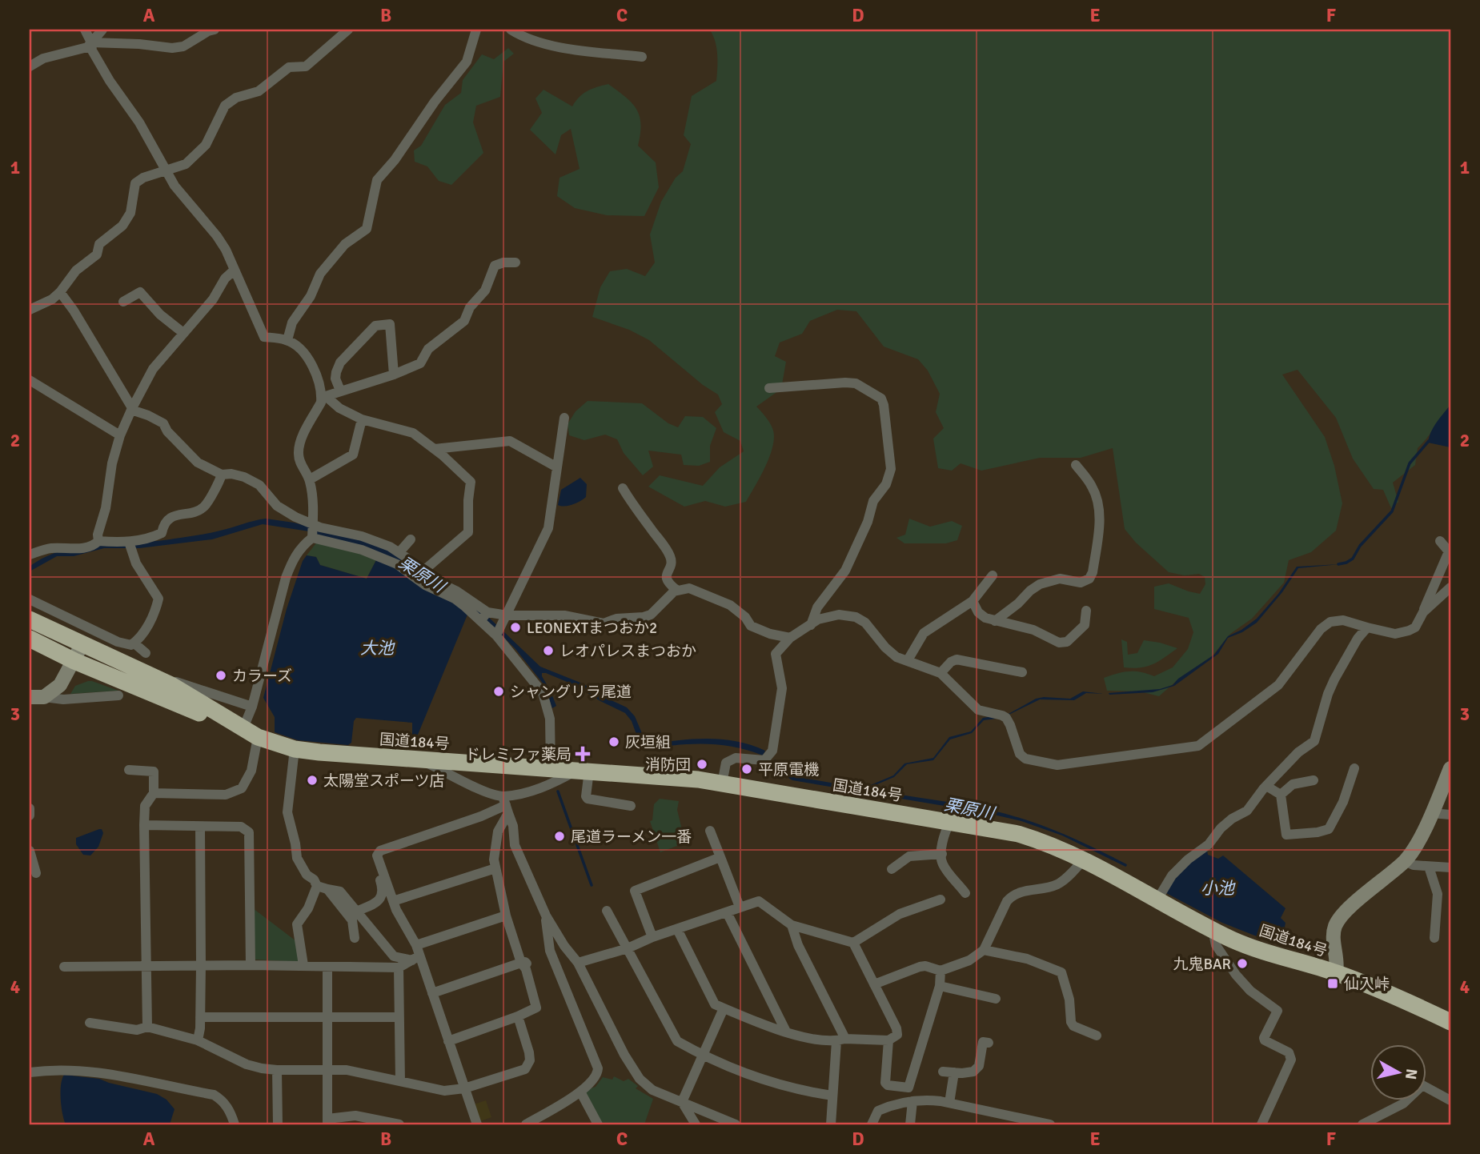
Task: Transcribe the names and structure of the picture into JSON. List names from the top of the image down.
{
  "streets": {
    "highway": ["国道184号"]
  },
  "water": ["栗原川", "大池", "小池"],
  "places": {
    "other": [
      "LEONEXTまつおか2",
      "レオパレスまつおか",
      "カラーズ",
      "シャングリラ尾道",
      "灰垣組",
      "消防団",
      "平原電機",
      "太陽堂スポーツ店",
      "尾道ラーメン一番",
      "九鬼BAR"
    ],
    "health": ["ドレミファ薬局"],
    "transit": ["仙入峠"]
  },
  "north": "right",
  "grid": {
    "columns": [
      "A",
      "B",
      "C",
      "D",
      "E",
      "F"
    ],
    "rows": [
      "1",
      "2",
      "3",
      "4"
    ]
  }
}
